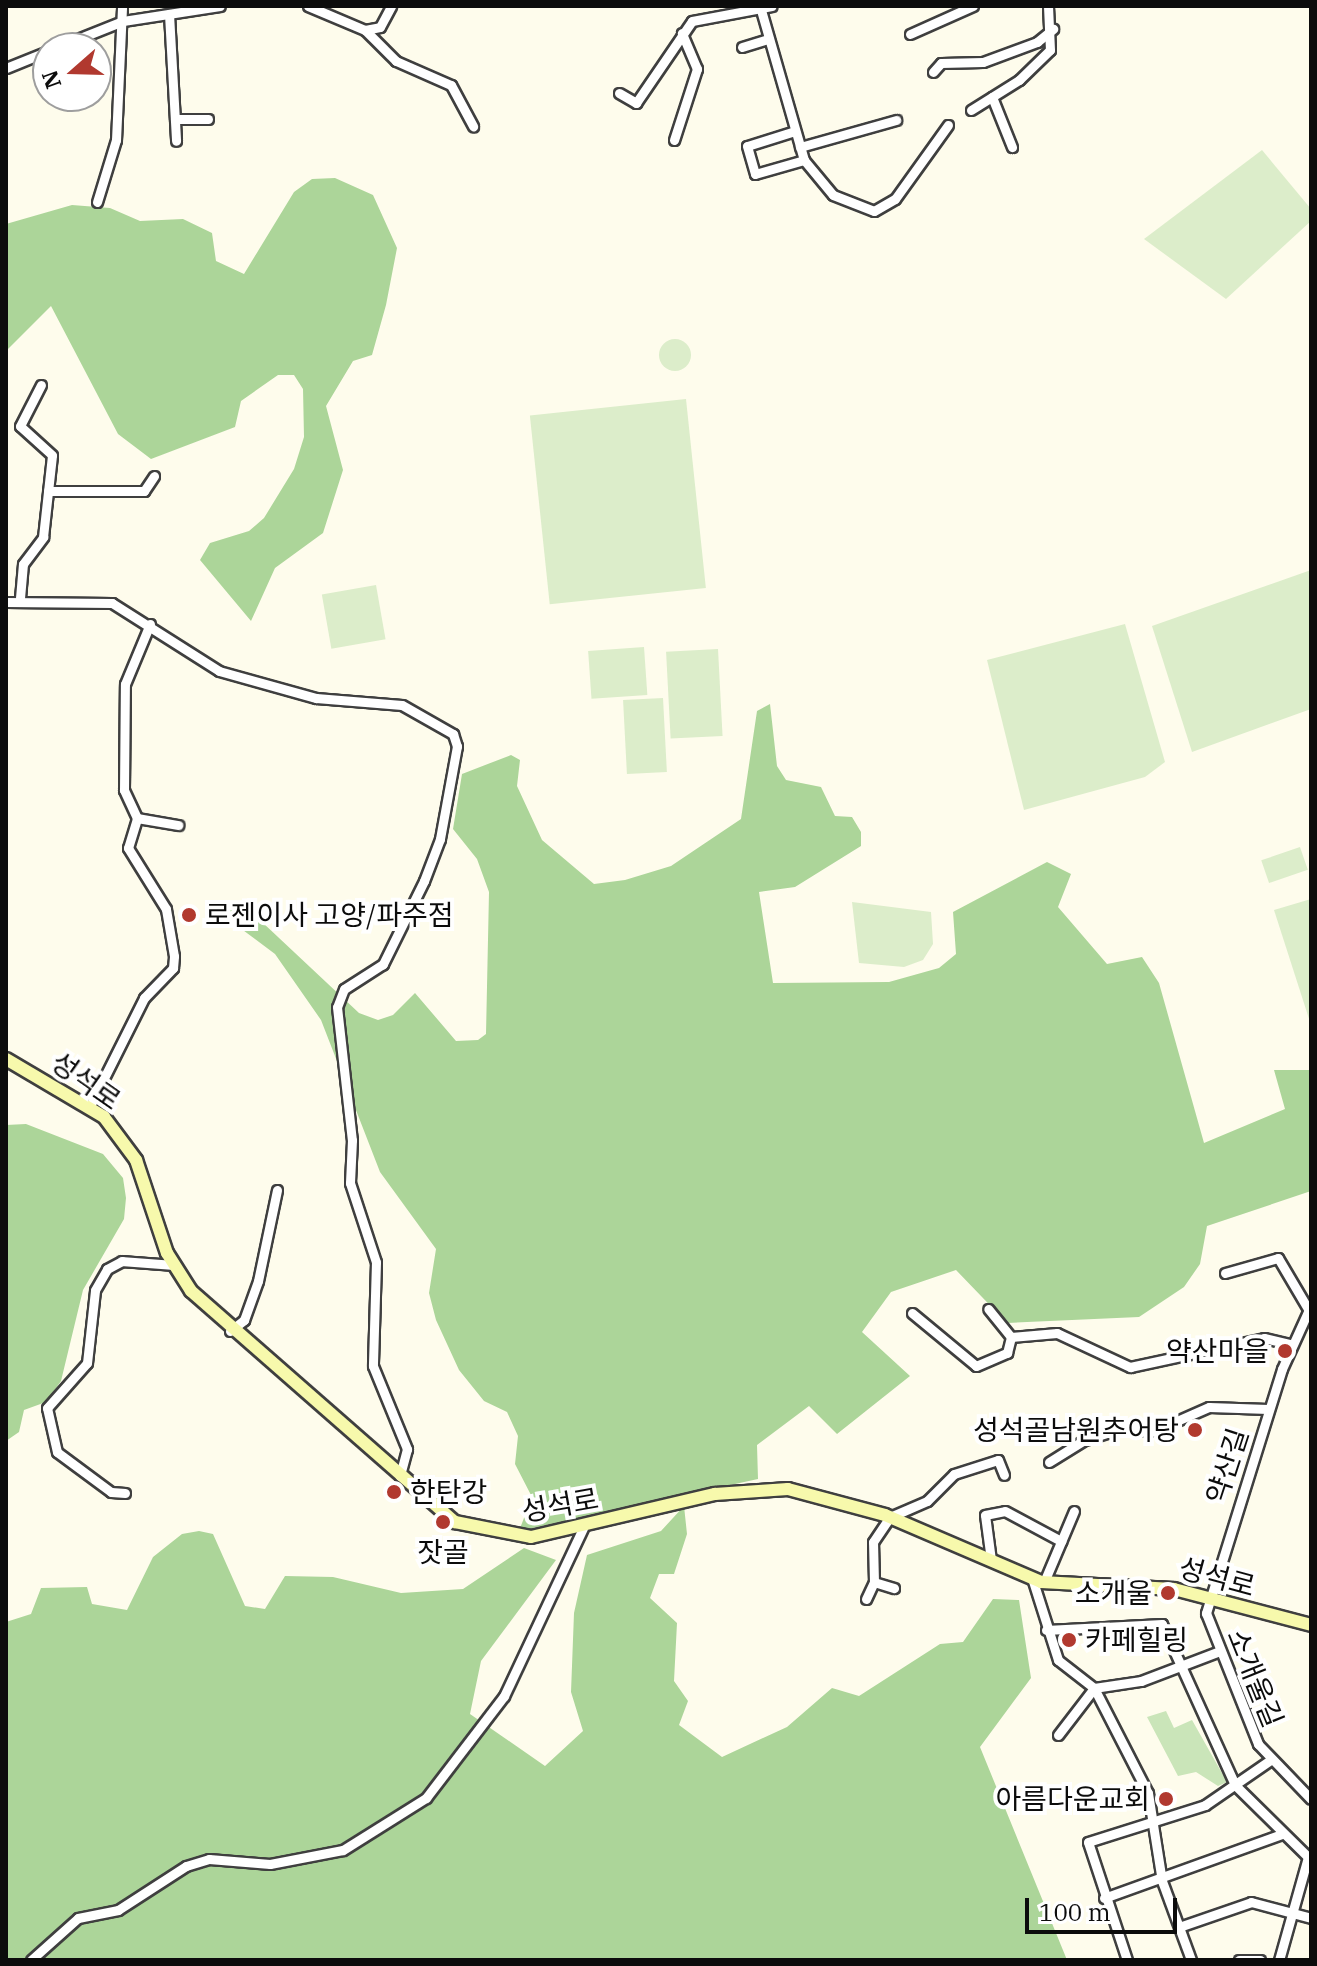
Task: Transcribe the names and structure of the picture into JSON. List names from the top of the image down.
{
  "streets": {
    "street": ["성석로", "약산길", "소개울길"]
  },
  "crossings": [
    ["성석로", "약산길"],
    ["성석로", "소개울길"],
    ["약산길", "소개울길"]
  ],
  "places": [
    "로젠이사 고양/파주점",
    "약산마을",
    "성석골남원추어탕",
    "한탄강",
    "잣골",
    "소개울",
    "카페힐링",
    "아름다운교회"
  ],
  "scale_bar": "100 m",
  "north": "left"
}
